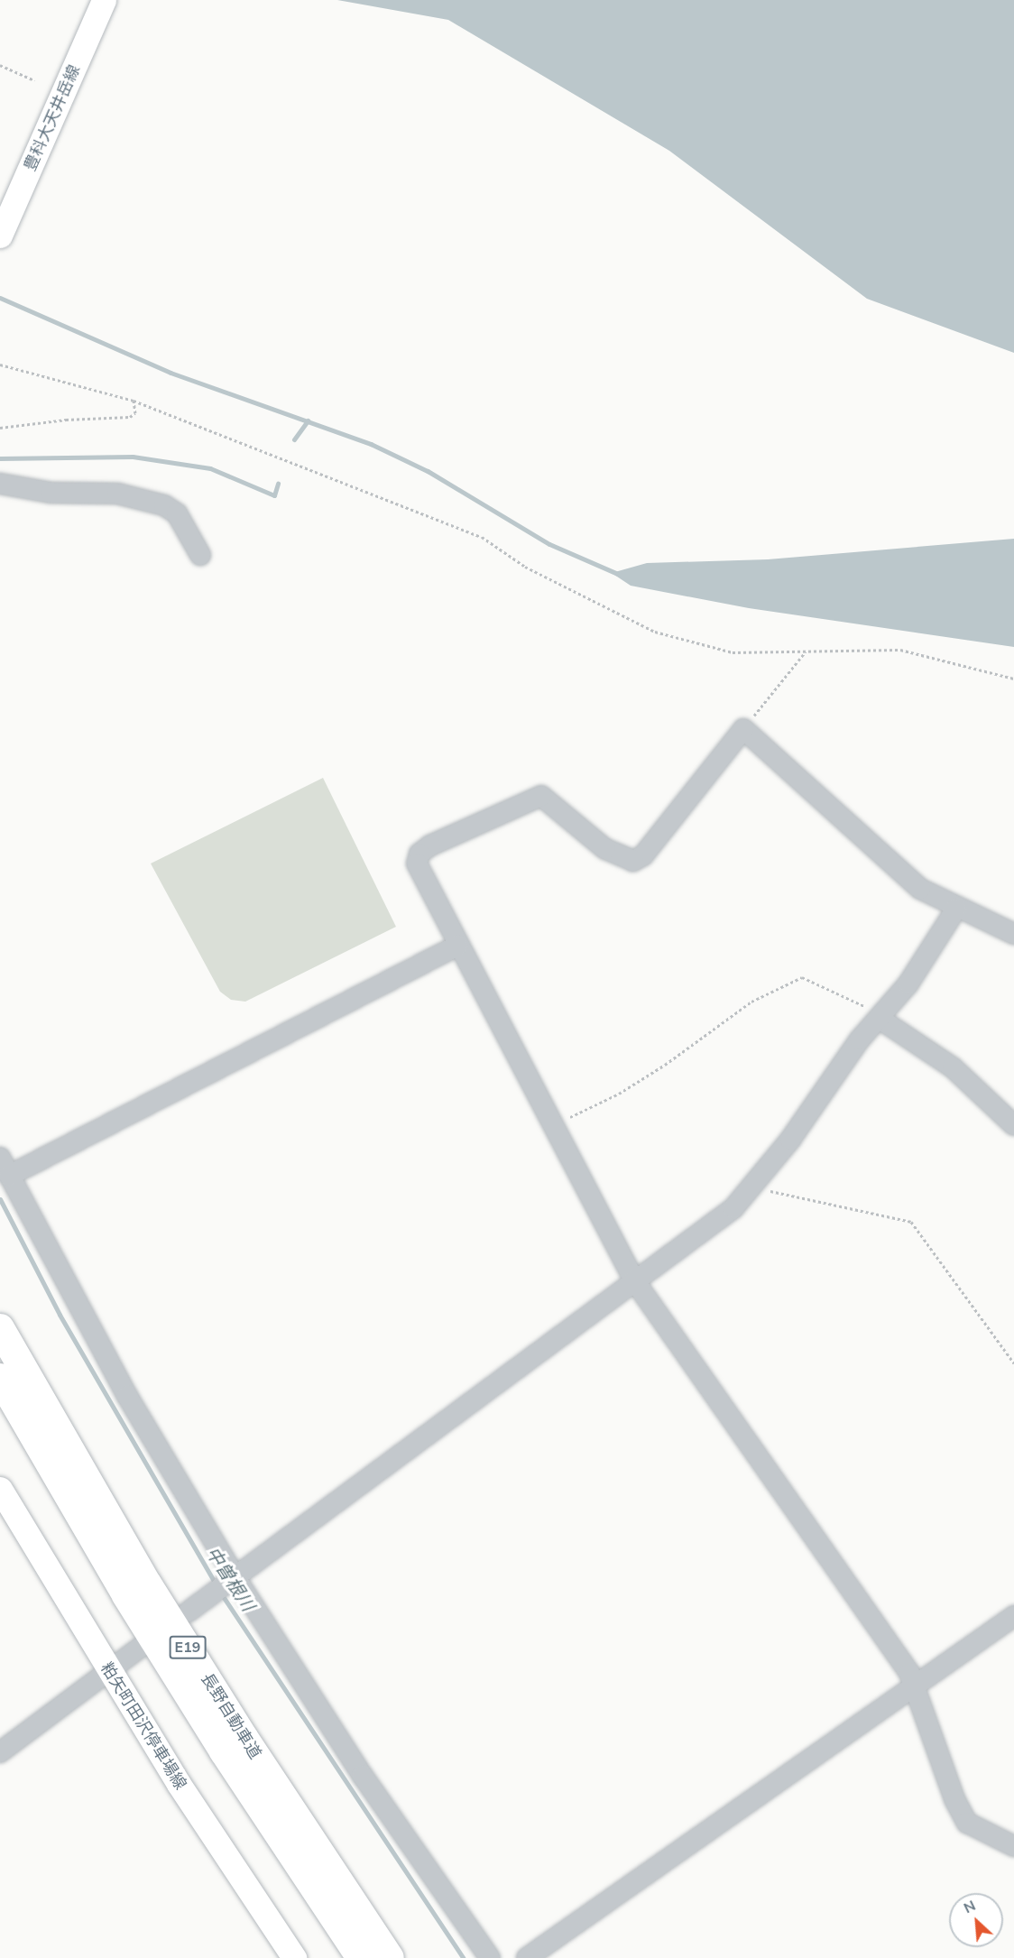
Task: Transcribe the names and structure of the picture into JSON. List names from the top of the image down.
{
  "streets": {
    "highway": ["E19", "長野自動車道"],
    "main road": ["豊科大天井岳線", "粕矢町田沢停車場線"]
  },
  "water": ["中曽根川"],
  "north": "top left"
}
